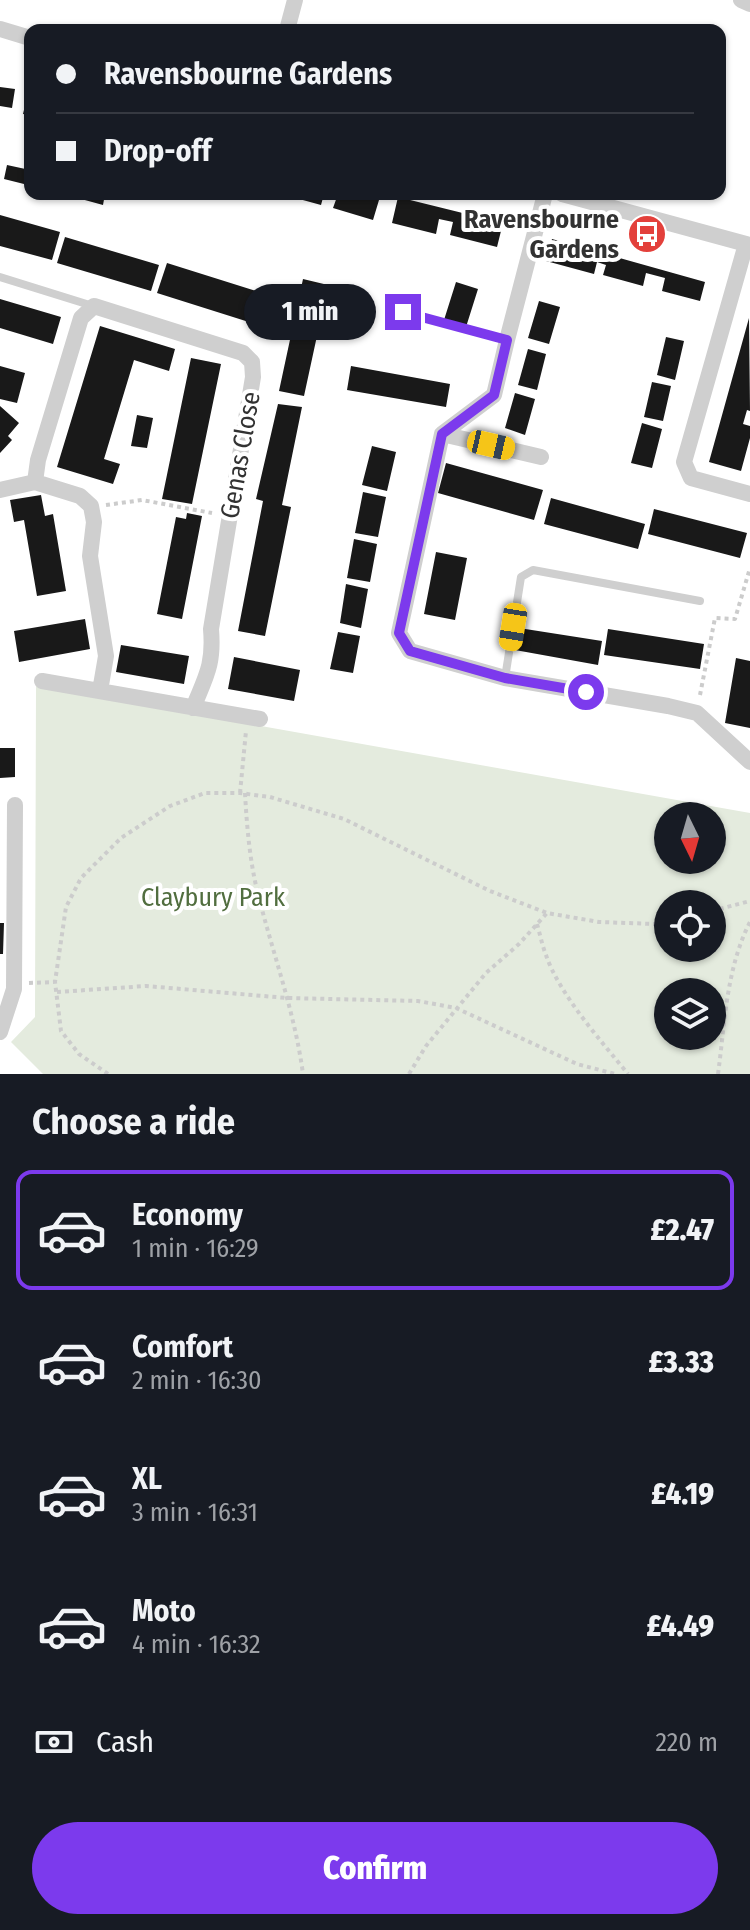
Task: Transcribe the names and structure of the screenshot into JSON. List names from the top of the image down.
{
  "streets": {
    "street": ["Genas Close"]
  },
  "parks": ["Claybury Park"],
  "places": {
    "bus stop": ["Ravensbourne Gardens"]
  },
  "north": "bottom",
  "page": {
    "banner": ["Ravensbourne Gardens", "Drop-off"],
    "bubble": "1 min",
    "heading": "Choose a ride",
    "list": [
      {
        "name": "Economy",
        "note": "1 min · 16:29",
        "value": "£2.47"
      },
      {
        "name": "Comfort",
        "note": "2 min · 16:30",
        "value": "£3.33"
      },
      {
        "name": "XL",
        "note": "3 min · 16:31",
        "value": "£4.19"
      },
      {
        "name": "Moto",
        "note": "4 min · 16:32",
        "value": "£4.49"
      }
    ],
    "pay": ["Cash", "220 m"],
    "buttons": "Confirm"
  }
}
